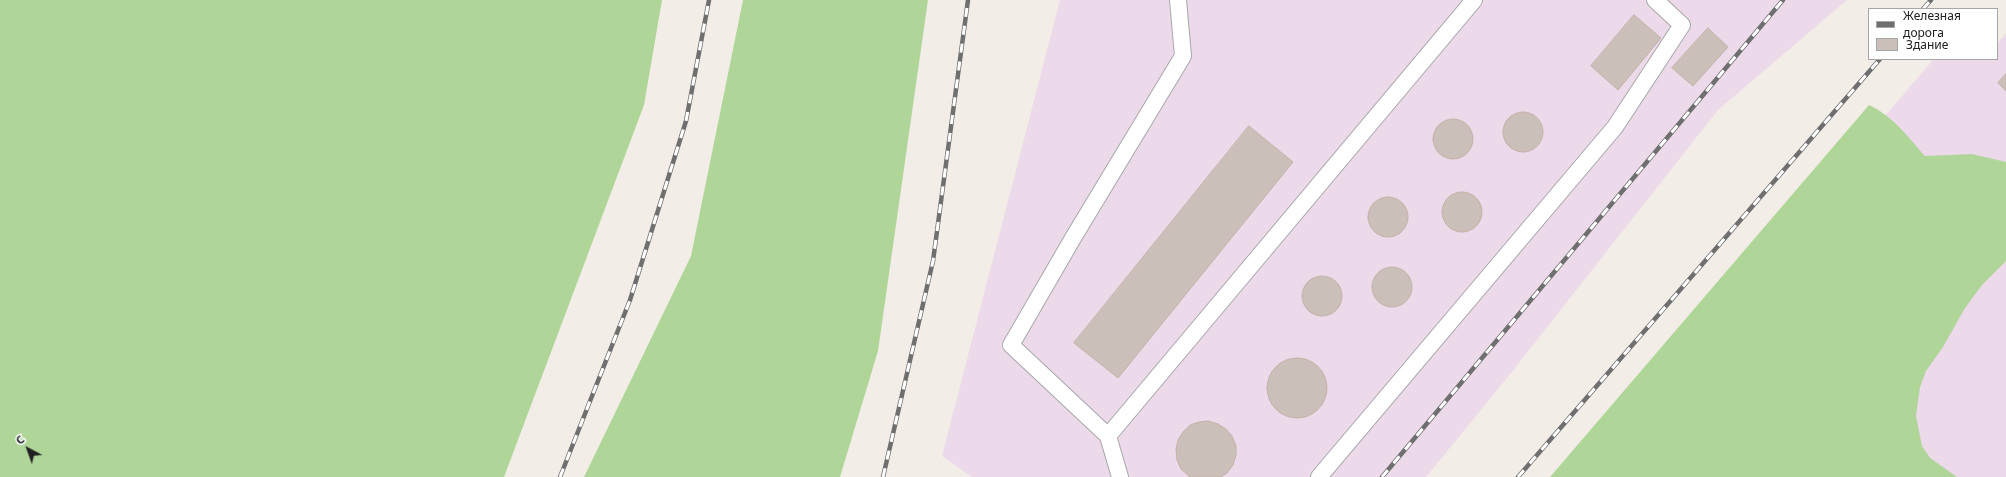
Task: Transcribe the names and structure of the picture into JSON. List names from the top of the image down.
{
  "legend": ["Железная дорога", "Здание"],
  "north": "top left"
}
